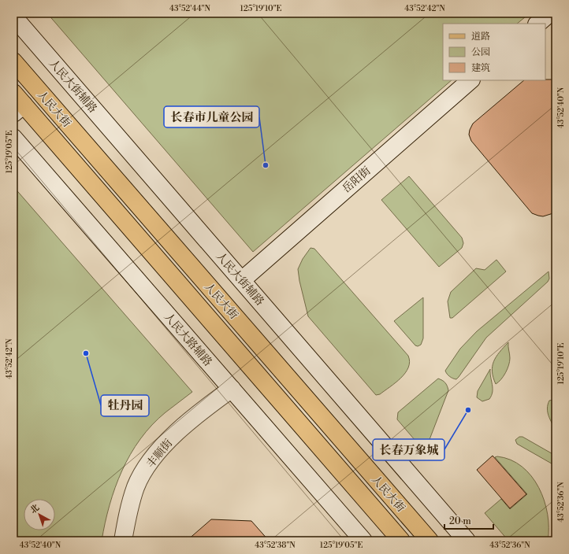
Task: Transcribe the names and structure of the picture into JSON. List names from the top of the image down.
{
  "streets": {
    "main road": [
      "人民大街辅路",
      "人民大街",
      "岳阳街",
      "人民大路辅路",
      "丰顺街"
    ]
  },
  "crossings": [
    ["人民大街辅路", "岳阳街"],
    ["人民大路辅路", "丰顺街"]
  ],
  "places": ["长春市儿童公园", "牡丹园", "长春万象城"],
  "legend": ["道路", "公园", "建筑"],
  "scale_bar": "20 m",
  "north": "top left",
  "coordinates": [
    "43°52'44\"N",
    "125°19'10\"E",
    "43°52'42\"N",
    "43°52'40\"N",
    "125°19'05\"E",
    "43°52'36\"N",
    "43°52'38\"N"
  ]
}
